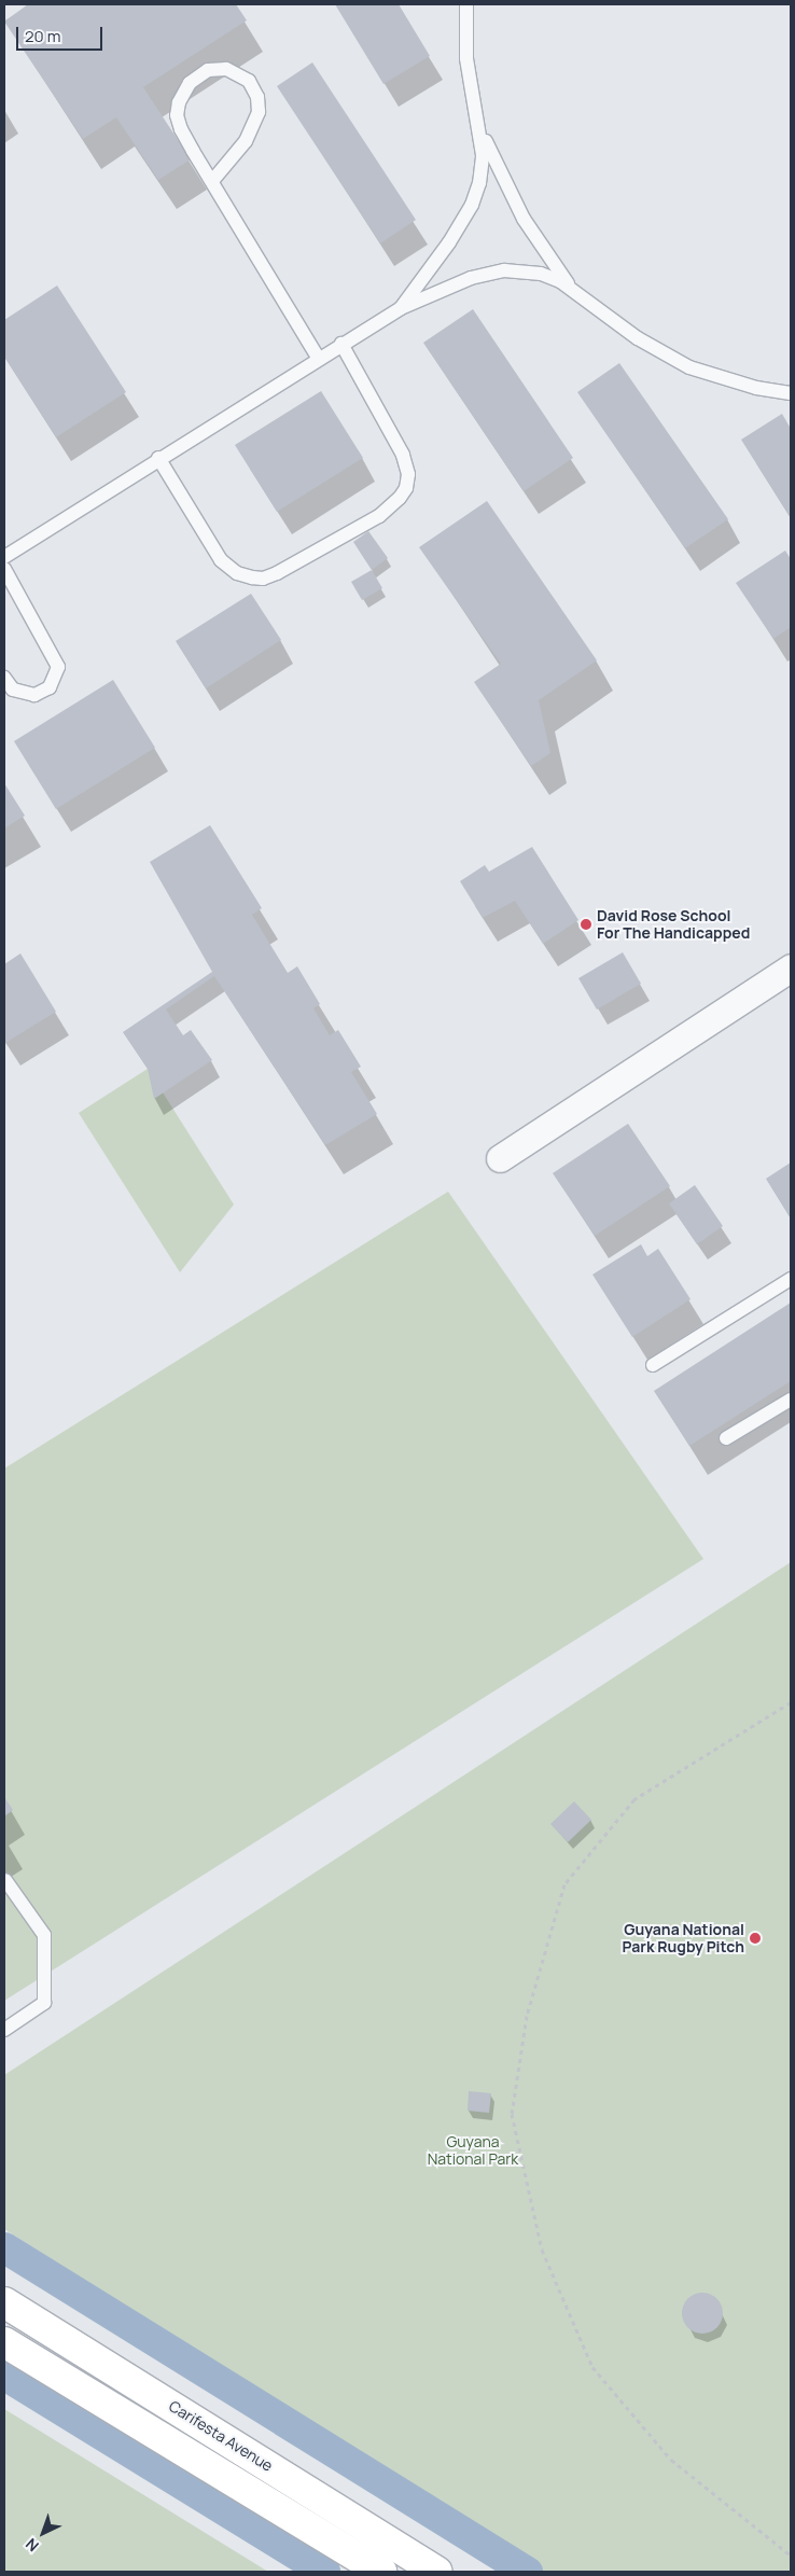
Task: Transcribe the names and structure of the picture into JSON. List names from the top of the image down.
{
  "streets": {
    "main road": ["Carifesta Avenue"]
  },
  "parks": ["Guyana National Park"],
  "places": ["David Rose School For The Handicapped", "Guyana National Park Rugby Pitch"],
  "scale_bar": "20 m",
  "north": "bottom left"
}
